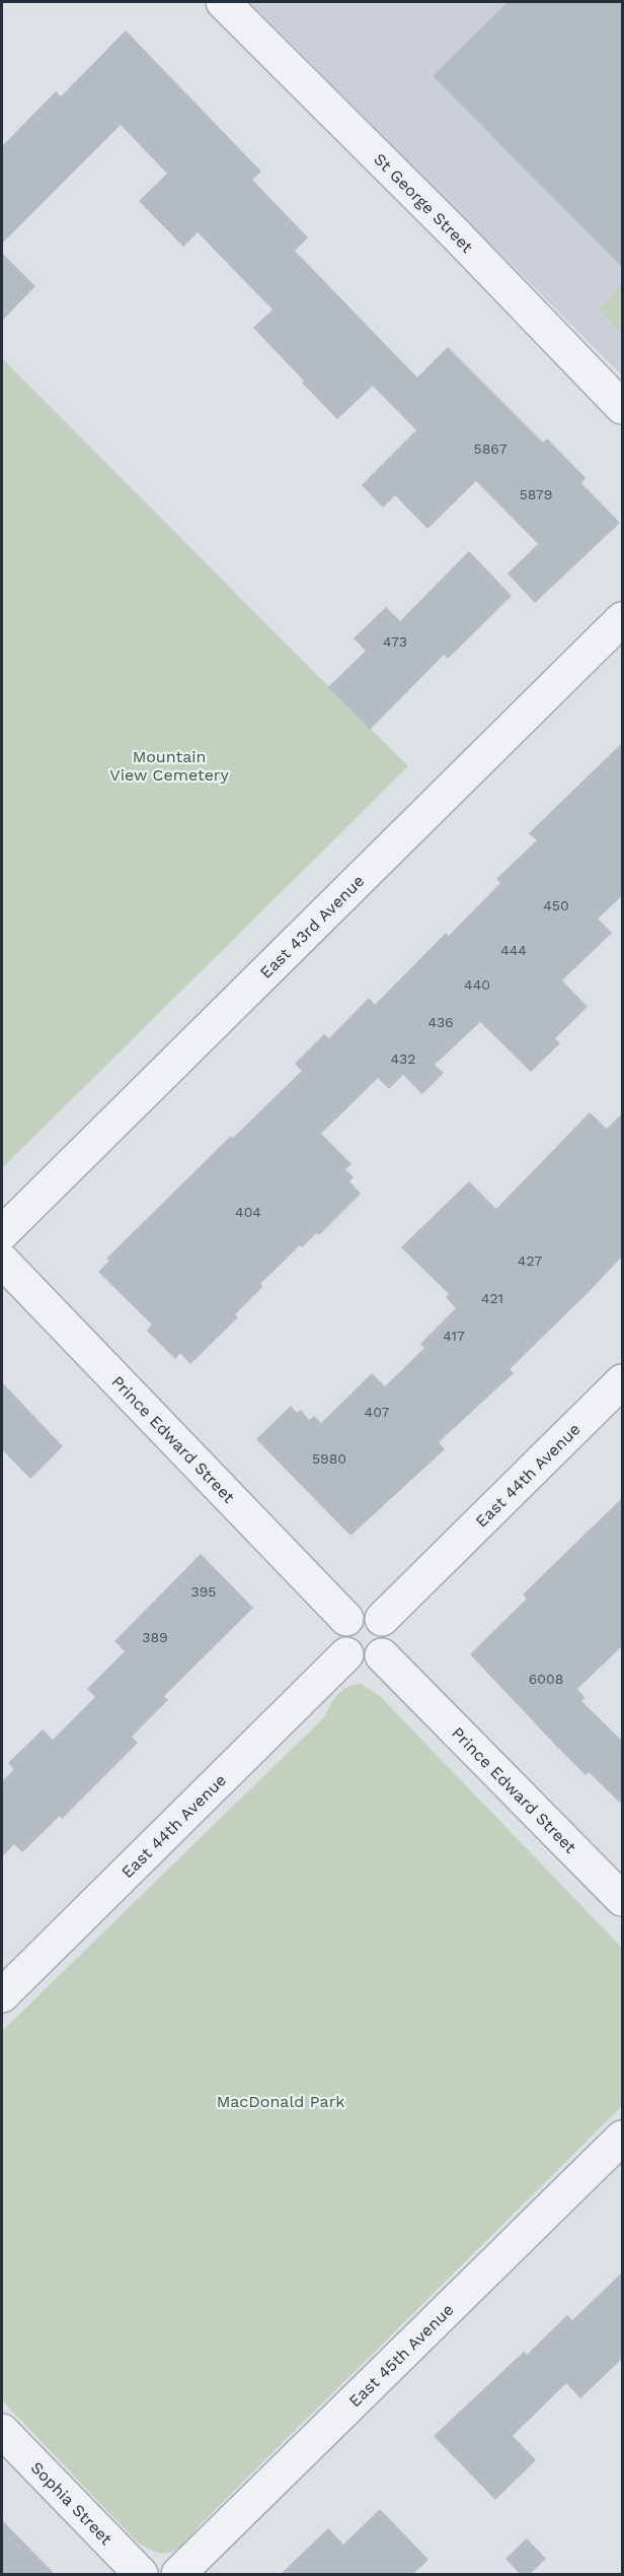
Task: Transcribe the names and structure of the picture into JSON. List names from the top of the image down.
{
  "streets": {
    "street": [
      "St George Street",
      "East 43rd Avenue",
      "Prince Edward Street",
      "East 44th Avenue",
      "East 45th Avenue",
      "Sophia Street"
    ]
  },
  "crossings": [
    ["Prince Edward Street", "East 44th Avenue"]
  ],
  "parks": ["Mountain View Cemetery", "MacDonald Park"],
  "house_numbers": [
    "5867",
    "5879",
    "473",
    "450",
    "444",
    "440",
    "436",
    "432",
    "404",
    "427",
    "421",
    "417",
    "407",
    "5980",
    "395",
    "389",
    "6008"
  ]
}
